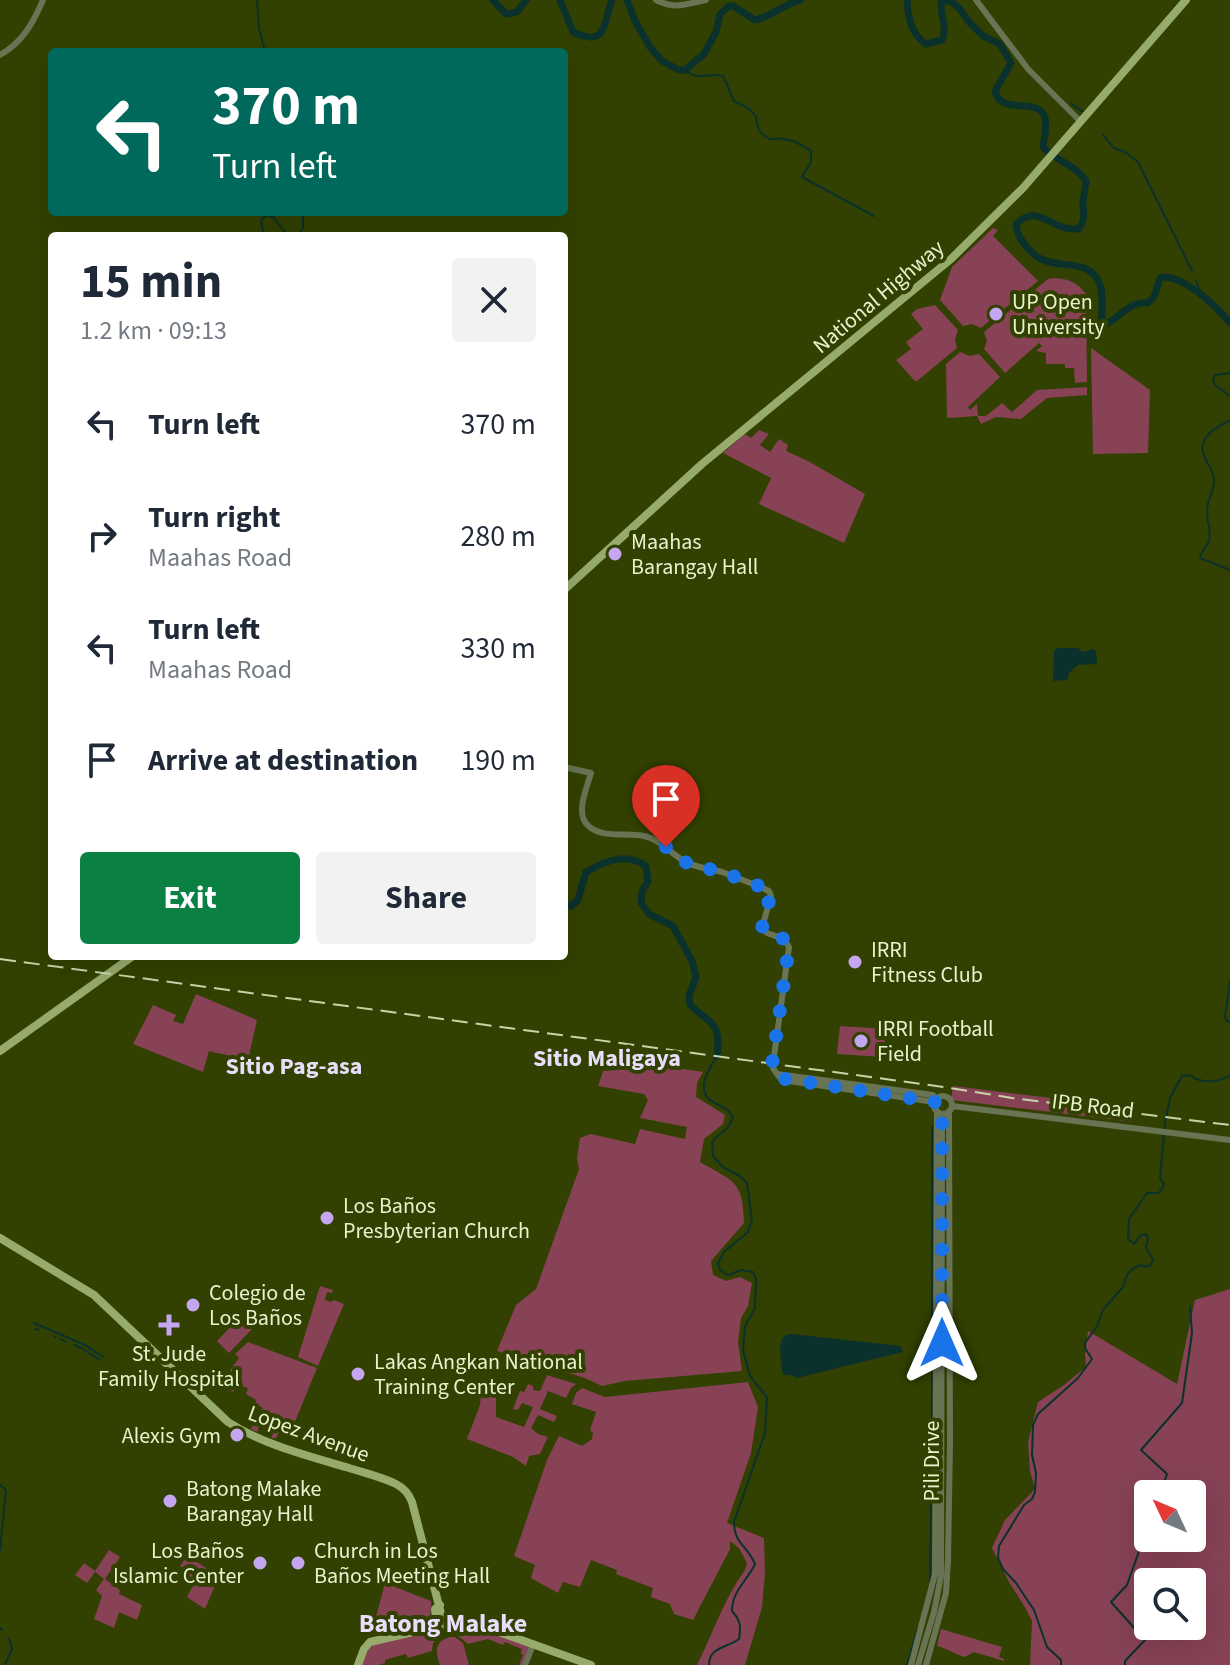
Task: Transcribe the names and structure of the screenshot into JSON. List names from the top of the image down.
{
  "streets": {
    "main road": ["National Highway", "Lopez Avenue"],
    "street": ["IPB Road", "Pili Drive"]
  },
  "crossings": [
    ["IPB Road", "Pili Drive"]
  ],
  "districts": ["Sitio Maligaya", "Sitio Pag-asa", "Batong Malake"],
  "places": {
    "other": [
      "UP Open University",
      "Maahas Barangay Hall",
      "IRRI Fitness Club",
      "IRRI Football Field",
      "Los Baños Presbyterian Church",
      "Colegio de Los Baños",
      "Lakas Angkan National Training Center",
      "Alexis Gym",
      "Batong Malake Barangay Hall",
      "Los Baños Islamic Center",
      "Church in Los Baños Meeting Hall"
    ],
    "health": ["St. Jude Family Hospital"]
  },
  "north": "top left",
  "page": {
    "turn": ["370 m", "Turn left"],
    "heading": ["15 min", "1.2 km · 09:13"],
    "list": [
      {
        "name": "Turn left",
        "value": "370 m"
      },
      {
        "name": "Turn right",
        "note": "Maahas Road",
        "value": "280 m"
      },
      {
        "name": "Turn left",
        "note": "Maahas Road",
        "value": "330 m"
      },
      {
        "name": "Arrive at destination",
        "value": "190 m"
      }
    ],
    "buttons": ["Exit", "Share"]
  }
}
